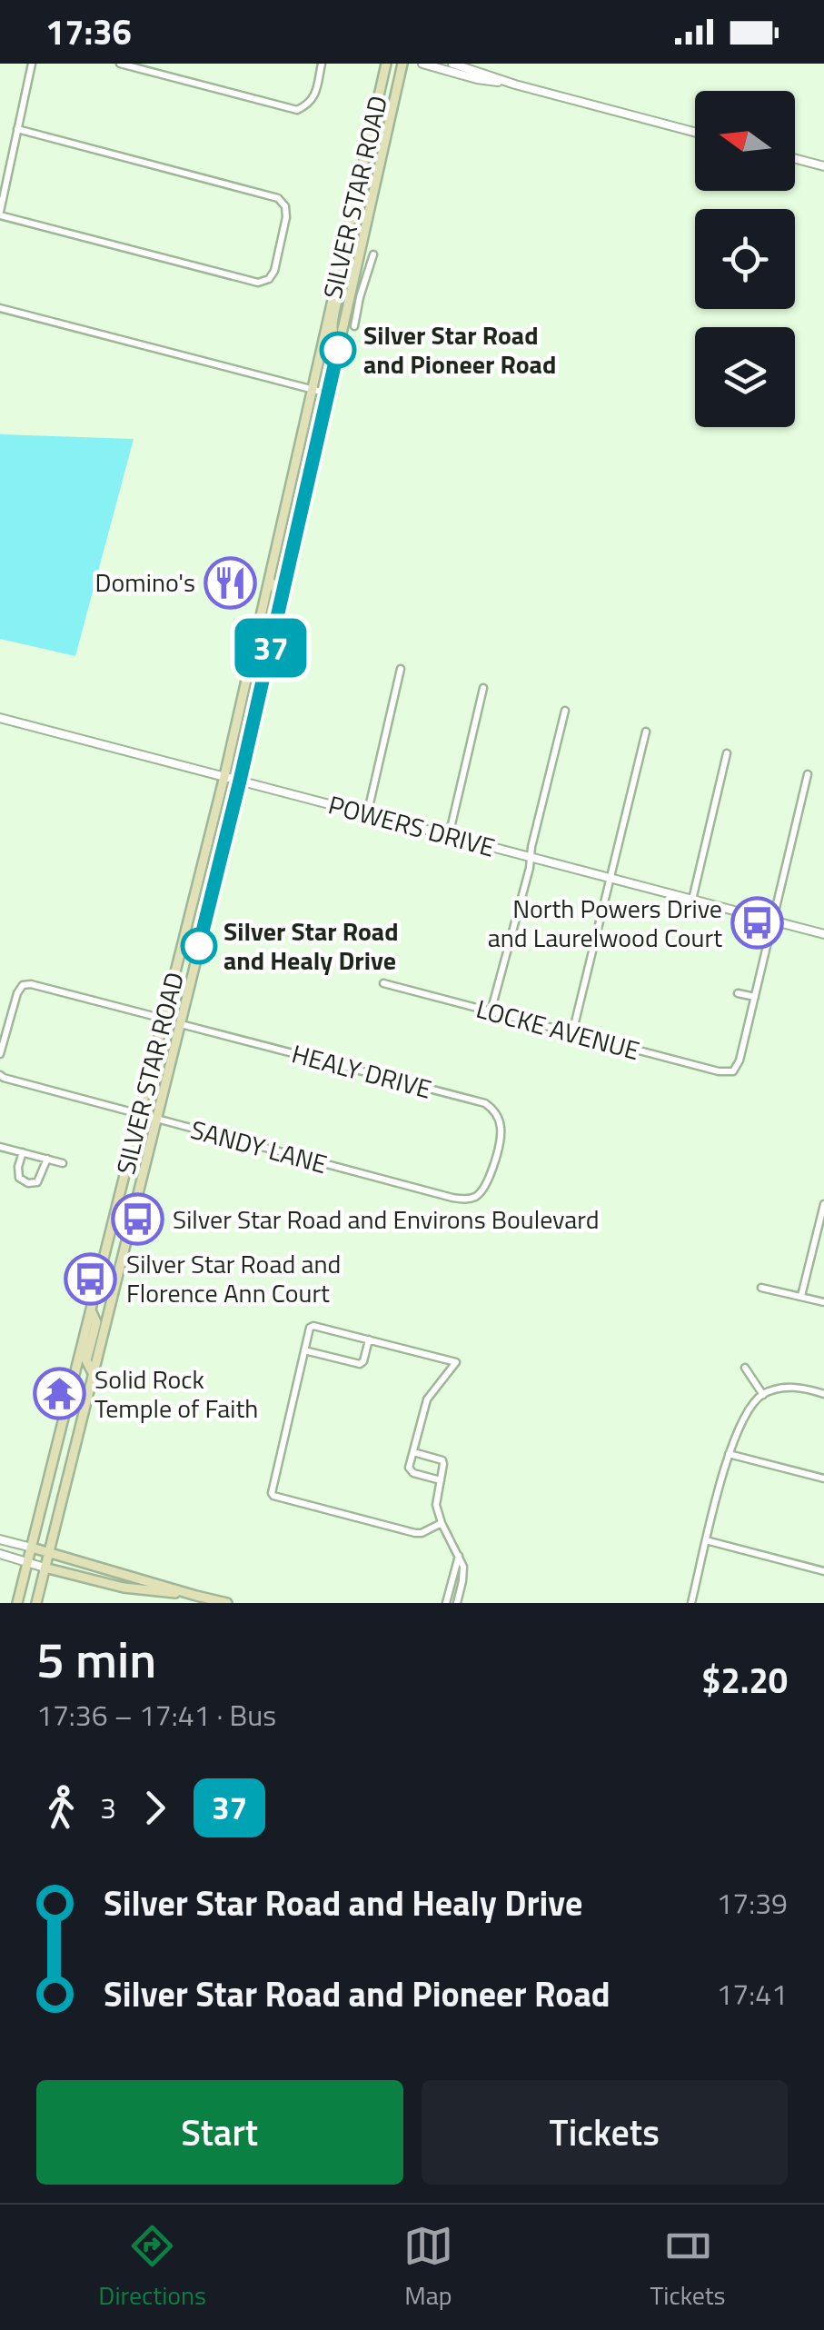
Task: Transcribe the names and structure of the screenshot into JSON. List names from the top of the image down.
{
  "streets": {
    "main road": ["SILVER STAR ROAD"],
    "street": [
      "POWERS DRIVE",
      "LOCKE AVENUE",
      "HEALY DRIVE",
      "SANDY LANE"
    ]
  },
  "crossings": [
    ["SILVER STAR ROAD", "POWERS DRIVE"],
    ["SILVER STAR ROAD", "HEALY DRIVE"],
    ["SILVER STAR ROAD", "SANDY LANE"],
    ["HEALY DRIVE", "SANDY LANE"]
  ],
  "places": {
    "other": ["Silver Star Road and Pioneer Road", "Silver Star Road and Healy Drive"],
    "restaurant": ["Domino's"],
    "bus stop": ["North Powers Drive and Laurelwood Court", "Silver Star Road and Environs Boulevard", "Silver Star Road and Florence Ann Court"],
    "temple": ["Solid Rock Temple of Faith"]
  },
  "lines": ["bus line 37"],
  "north": "left",
  "page": {
    "status": "17:36",
    "on_map": "37",
    "heading": ["5 min", "17:36 – 17:41 · Bus", "$2.20"],
    "legs": ["3", "37"],
    "list": [
      {
        "name": "Silver Star Road and Healy Drive",
        "value": "17:39"
      },
      {
        "name": "Silver Star Road and Pioneer Road",
        "value": "17:41"
      }
    ],
    "buttons": ["Start", "Tickets"],
    "tabs": ["Directions", "Map", "Tickets"]
  }
}
